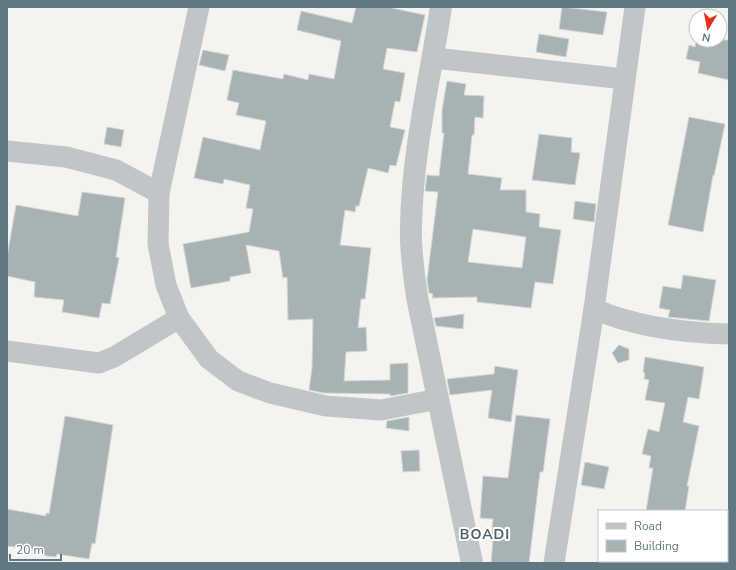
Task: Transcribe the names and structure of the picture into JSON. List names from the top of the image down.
{
  "districts": ["BOADI"],
  "legend": ["Road", "Building"],
  "scale_bar": "20 m",
  "north": "bottom"
}
